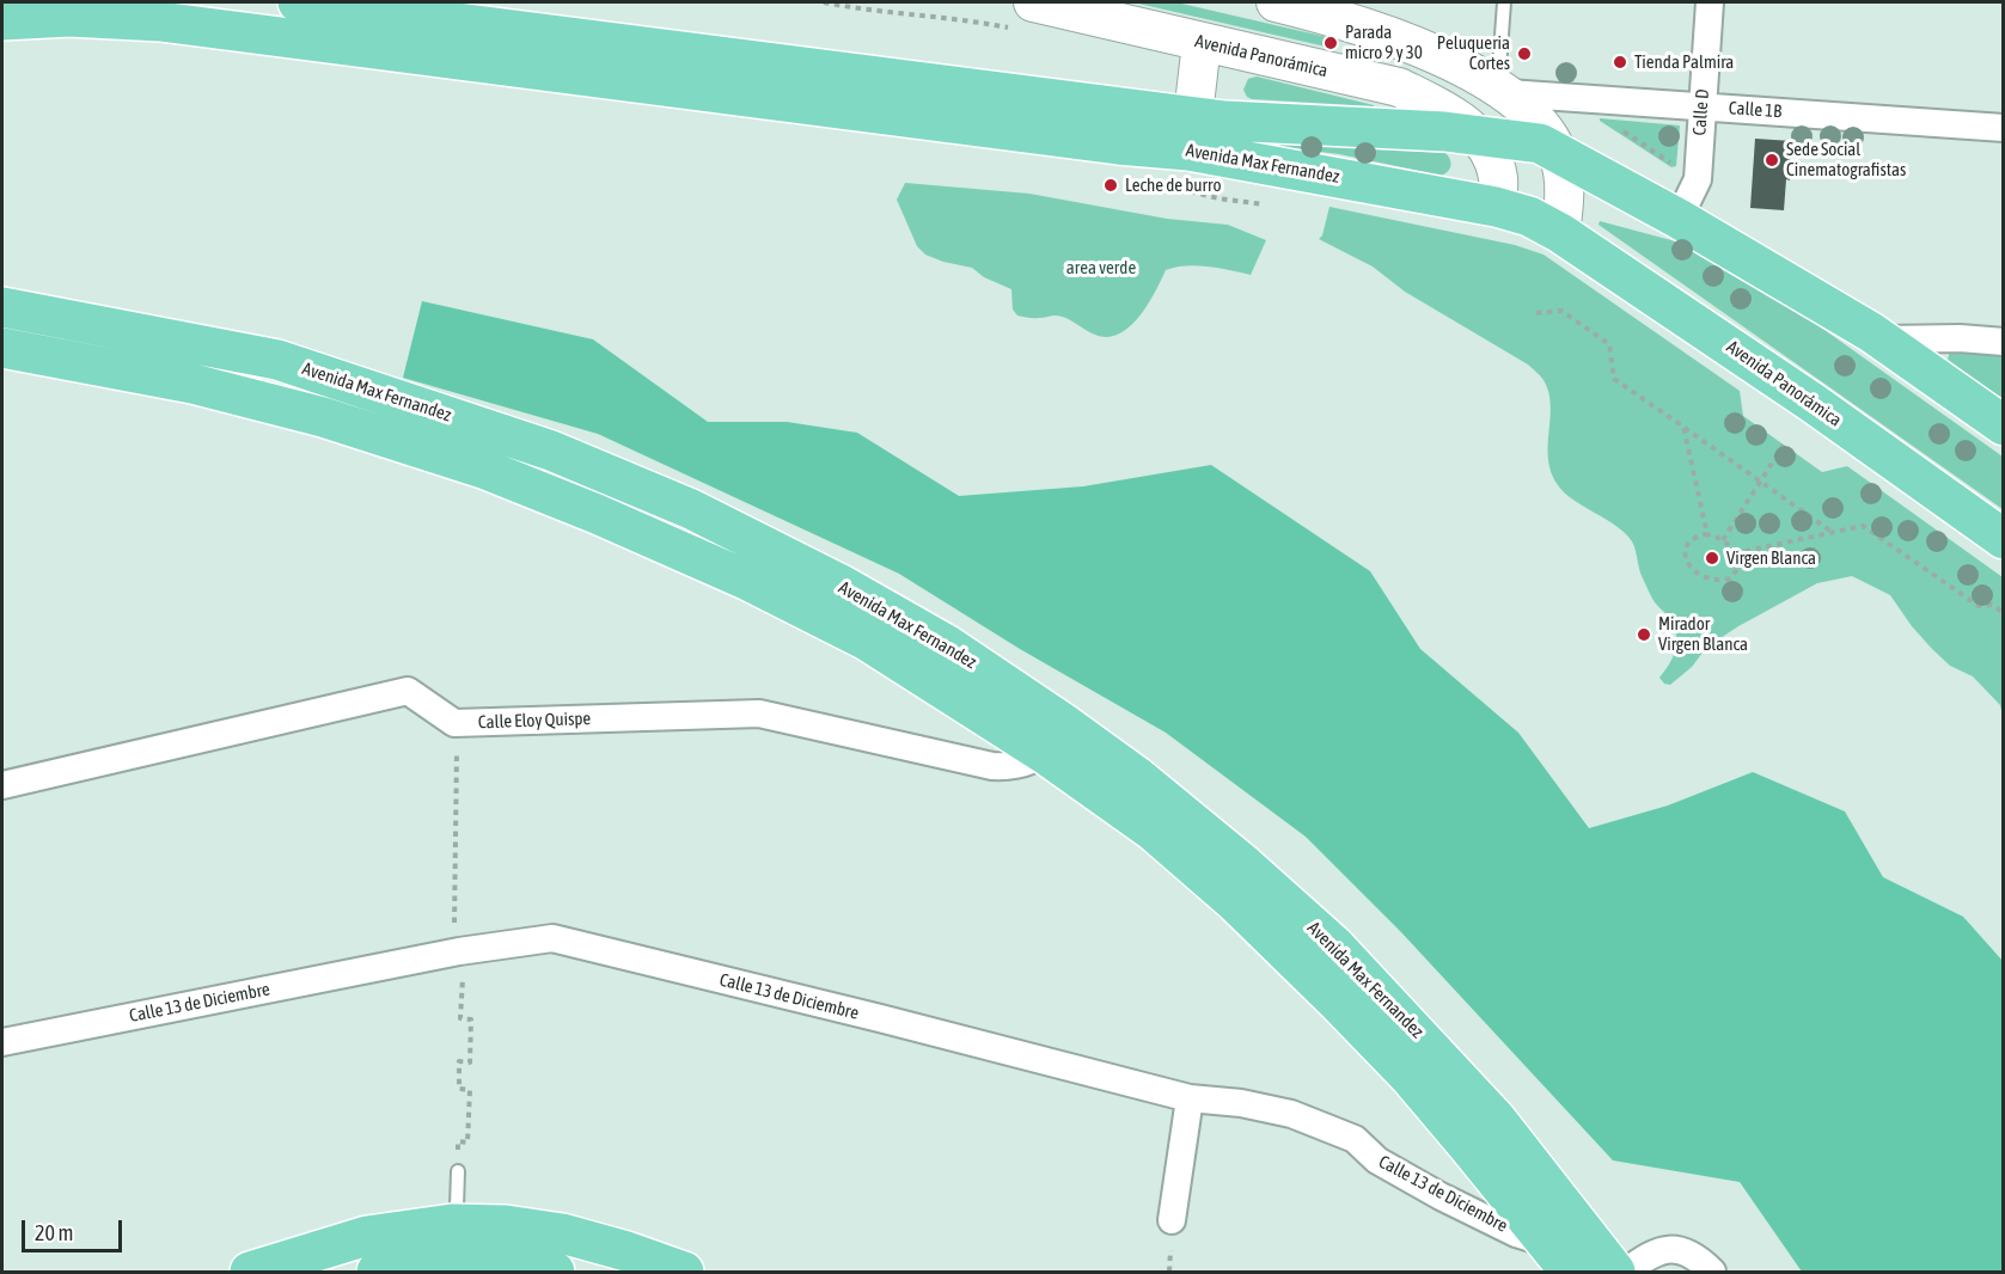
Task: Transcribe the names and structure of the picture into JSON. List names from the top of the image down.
{
  "streets": {
    "main road": ["Avenida Panorámica", "Avenida Max Fernandez"],
    "street": [
      "Calle 1B",
      "Calle D",
      "Calle Eloy Quispe",
      "Calle 13 de Diciembre"
    ]
  },
  "crossings": [
    ["Avenida Panorámica", "Calle 1B"],
    ["Avenida Panorámica", "Calle D"],
    ["Avenida Panorámica", "Avenida Max Fernandez"],
    ["Calle 1B", "Calle D"],
    ["Avenida Max Fernandez", "Calle Eloy Quispe"],
    ["Avenida Max Fernandez", "Calle 13 de Diciembre"]
  ],
  "parks": ["area verde"],
  "places": [
    "Parada micro 9 y 30",
    "Peluqueria Cortes",
    "Tienda Palmira",
    "Sede Social Cinematografistas",
    "Leche de burro",
    "Virgen Blanca",
    "Mirador Virgen Blanca"
  ],
  "scale_bar": "20 m"
}
